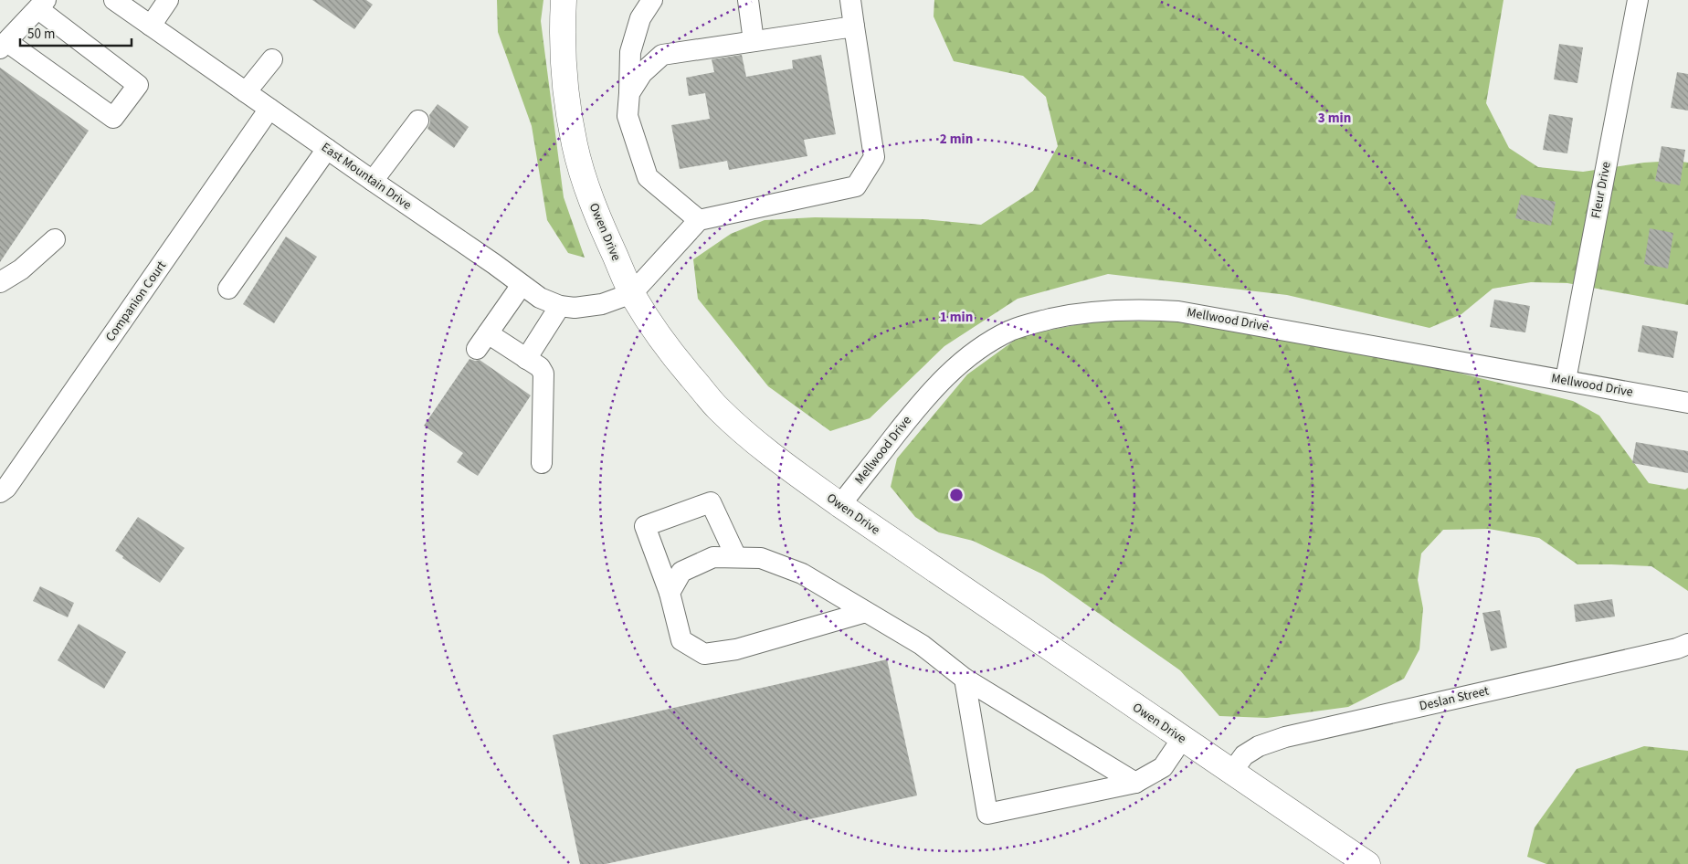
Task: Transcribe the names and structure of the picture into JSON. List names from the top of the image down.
{
  "streets": {
    "main road": ["Owen Drive"],
    "street": [
      "East Mountain Drive",
      "Fleur Drive",
      "Companion Court",
      "Mellwood Drive",
      "Deslan Street"
    ]
  },
  "crossings": [
    ["East Mountain Drive", "Owen Drive"],
    ["East Mountain Drive", "Companion Court"],
    ["Fleur Drive", "Mellwood Drive"],
    ["Owen Drive", "Mellwood Drive"],
    ["Owen Drive", "Deslan Street"]
  ],
  "scale_bar": "50 m",
  "rings": ["3 min", "2 min", "1 min"]
}
